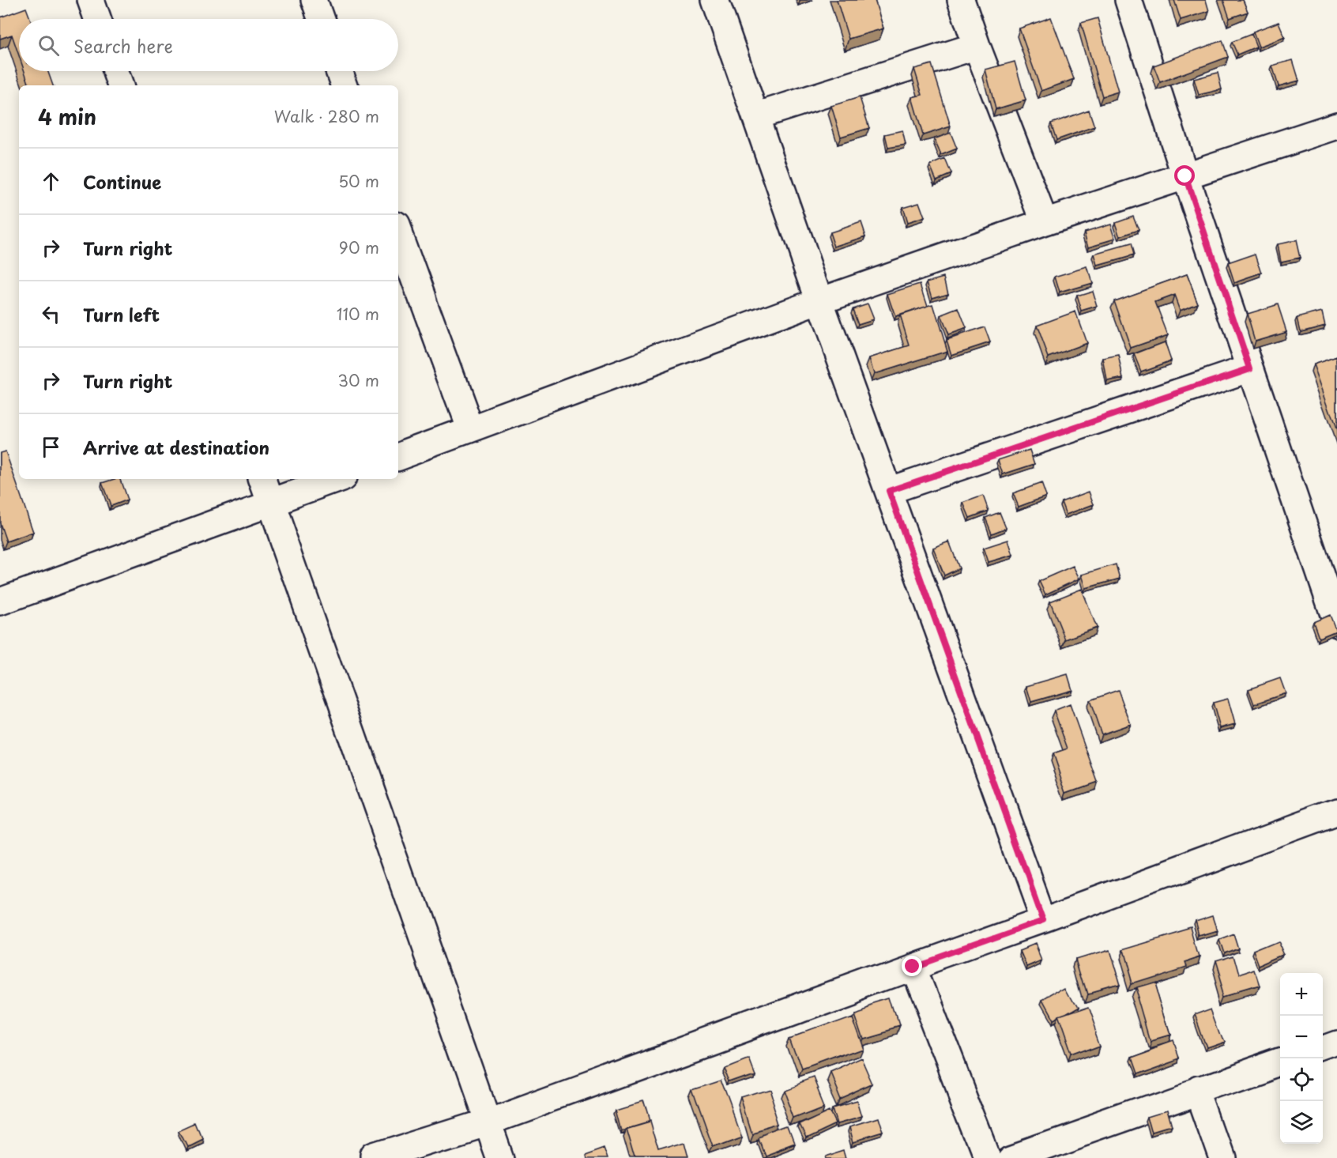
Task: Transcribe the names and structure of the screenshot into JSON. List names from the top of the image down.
{
  "page": {
    "search": "Search here",
    "heading": ["4 min", "Walk · 280 m"],
    "list": [
      ["Continue", "50 m"],
      ["Turn right", "90 m"],
      ["Turn left", "110 m"],
      ["Turn right", "30 m"],
      "Arrive at destination"
    ],
    "map_buttons": ["+", "−"]
  }
}
